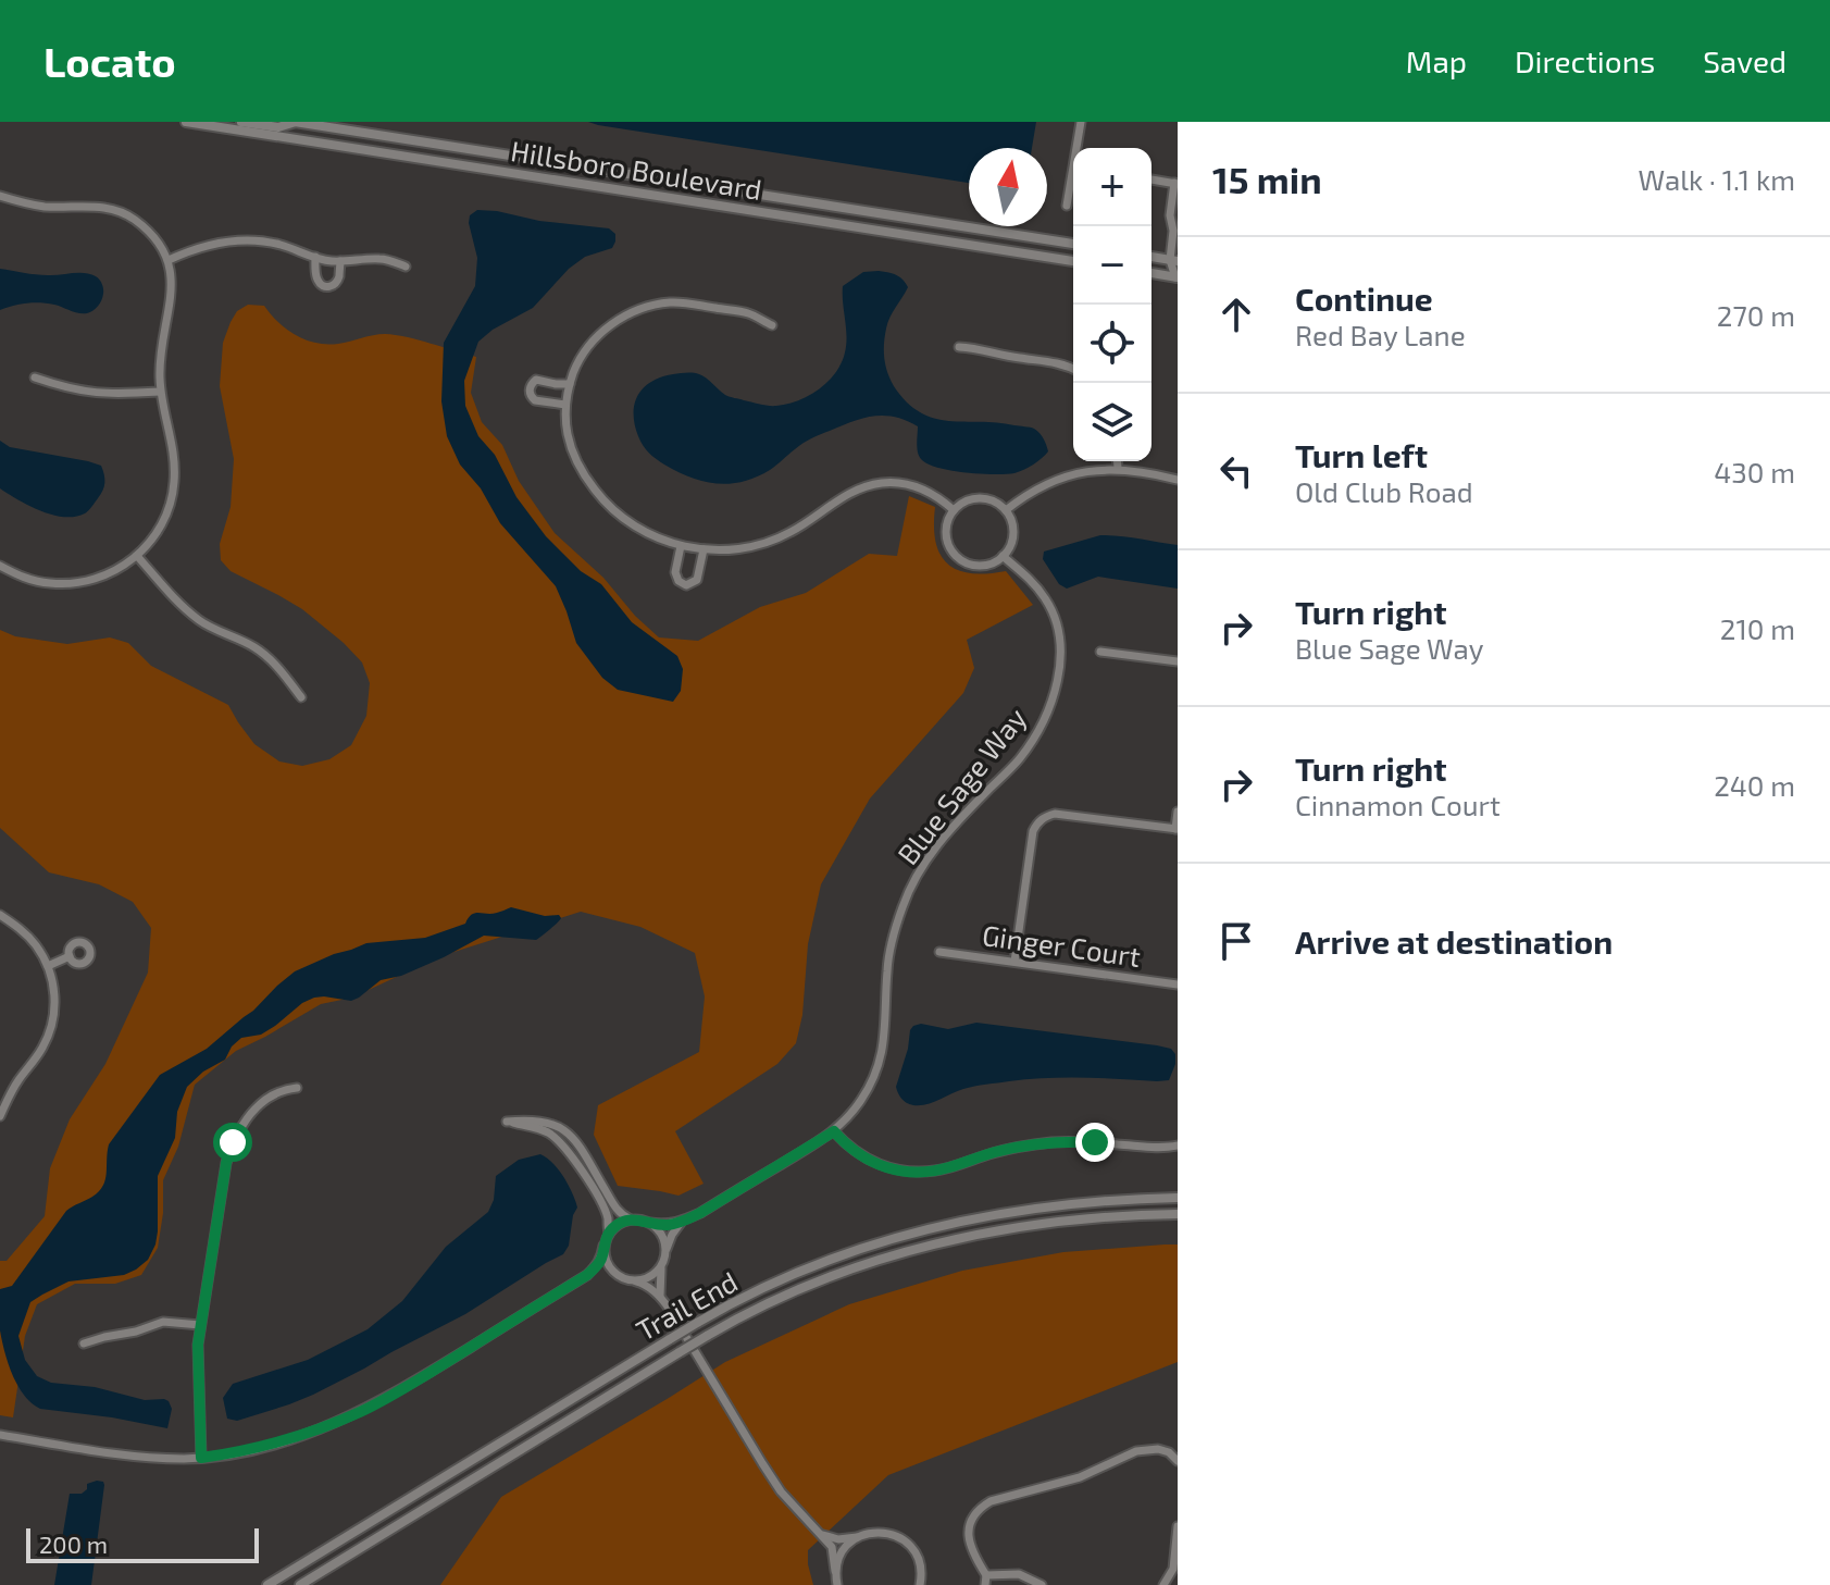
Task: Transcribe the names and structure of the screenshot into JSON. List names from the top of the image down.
{
  "streets": {
    "street": [
      "Hillsboro Boulevard",
      "Blue Sage Way",
      "Ginger Court",
      "Trail End"
    ]
  },
  "scale_bar": "200 m",
  "north": "top",
  "page": {
    "header": "Locato",
    "nav": ["Map", "Directions", "Saved"],
    "heading": ["15 min", "Walk · 1.1 km"],
    "map_buttons": ["+", "−"],
    "list": [
      ["Continue", "Red Bay Lane", "270 m"],
      ["Turn left", "Old Club Road", "430 m"],
      ["Turn right", "Blue Sage Way", "210 m"],
      ["Turn right", "Cinnamon Court", "240 m"],
      "Arrive at destination"
    ],
    "scale": "200 m"
  }
}
